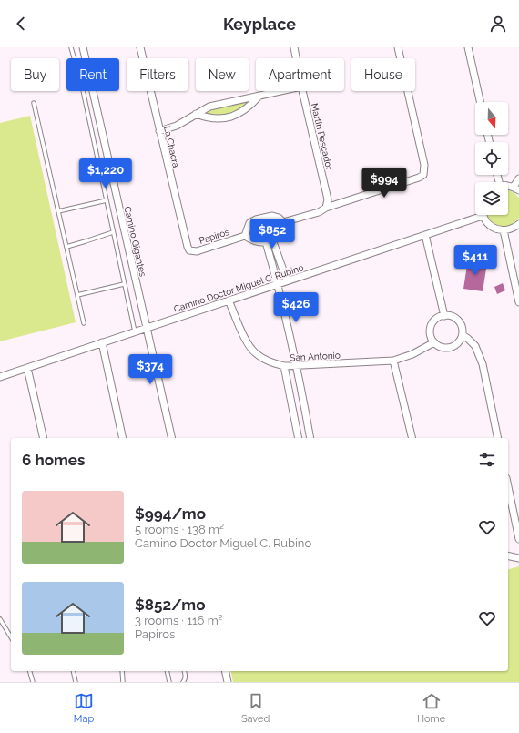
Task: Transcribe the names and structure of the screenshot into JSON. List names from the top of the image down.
{
  "streets": {
    "street": [
      "Martín Pescador",
      "La Chacra",
      "Papiros",
      "Camino Gigantes",
      "Camino Doctor Miguel C. Rubino",
      "San Antonio"
    ]
  },
  "crossings": [
    ["La Chacra", "Papiros"],
    ["Camino Gigantes", "Camino Doctor Miguel C. Rubino"],
    ["Camino Doctor Miguel C. Rubino", "San Antonio"]
  ],
  "north": "bottom",
  "page": {
    "header": "Keyplace",
    "chip": [
      "Buy",
      "Rent",
      "Filters",
      "New",
      "Apartment",
      "House"
    ],
    "price": [
      "$1,220",
      "$994",
      "$852",
      "$411",
      "$426",
      "$374"
    ],
    "heading": "6 homes",
    "list": [
      {
        "name": "$994/mo",
        "note": "5 rooms · 138 m² · Camino Doctor Miguel C. Rubino"
      },
      {
        "name": "$852/mo",
        "note": "3 rooms · 116 m² · Papiros"
      }
    ],
    "tabs": ["Map", "Saved", "Home"]
  }
}
